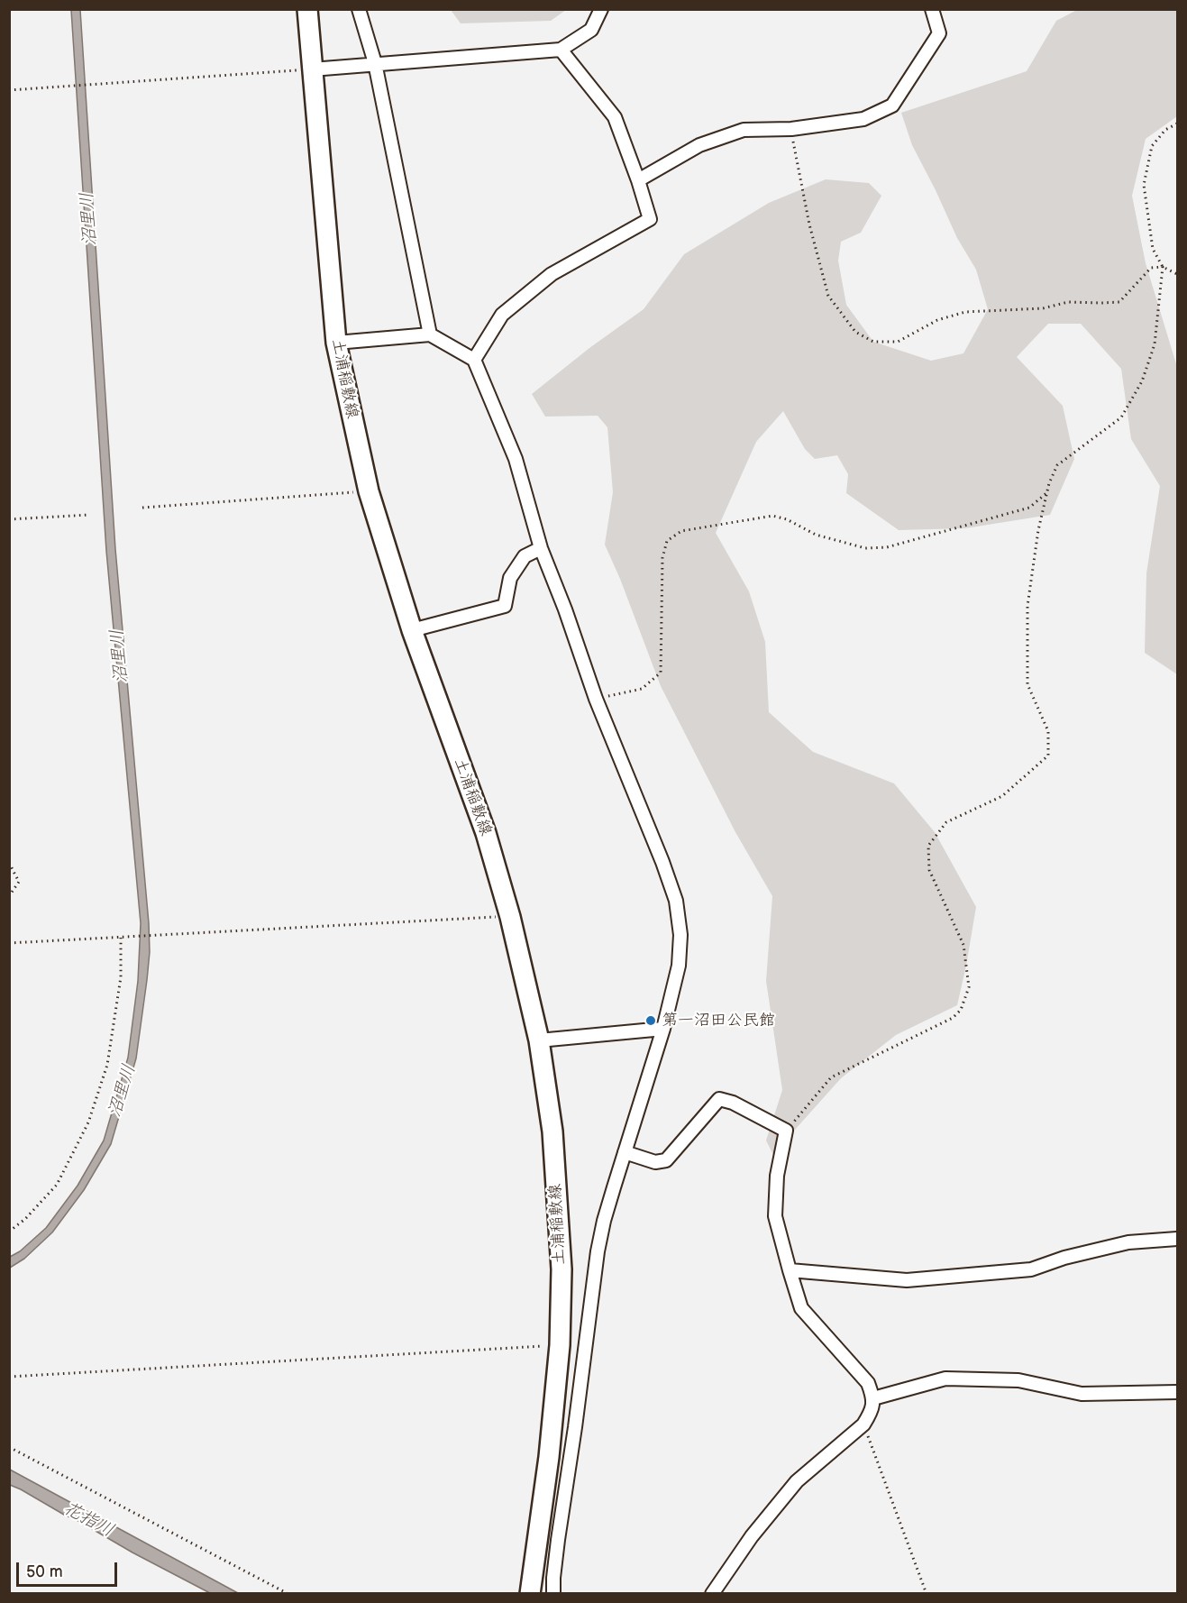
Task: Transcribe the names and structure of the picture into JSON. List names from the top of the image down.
{
  "streets": {
    "main road": ["土浦稲敷線"]
  },
  "water": ["沼里川", "花指川"],
  "places": ["第一沼田公民館"],
  "scale_bar": "50 m"
}
